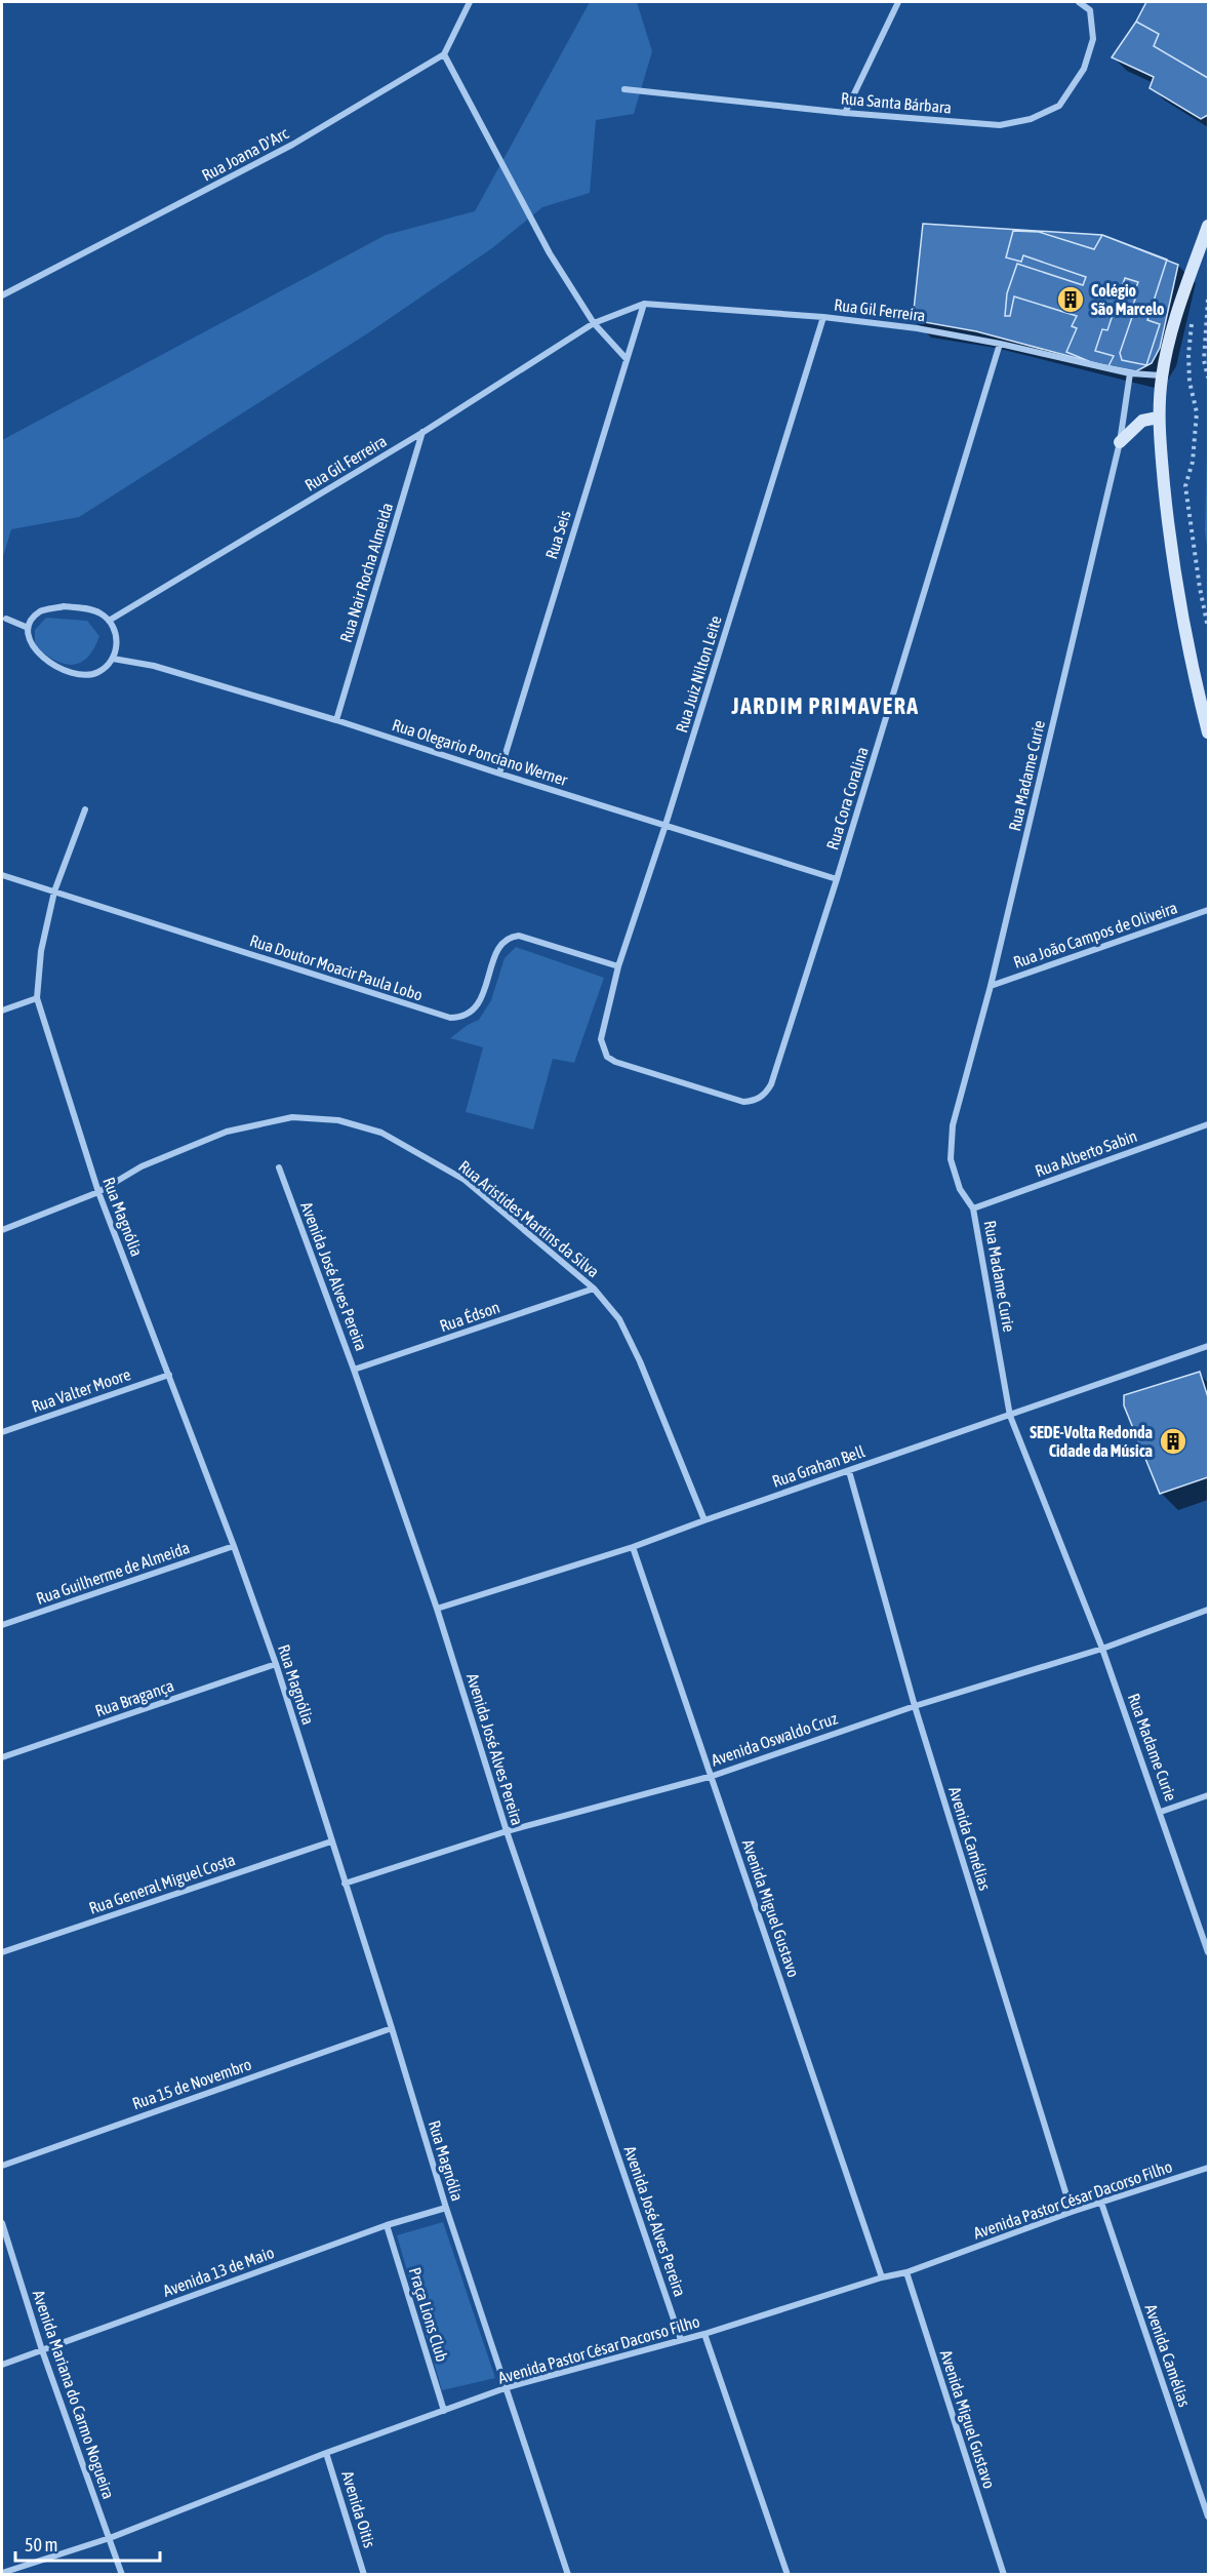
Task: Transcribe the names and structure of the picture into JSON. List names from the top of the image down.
{
  "streets": {
    "street": [
      "Rua Santa Bárbara",
      "Rua Joana D'Arc",
      "Rua Gil Ferreira",
      "Rua Seis",
      "Rua Nair Rocha Almeida",
      "Rua Juiz Nilton Leite",
      "Rua Olegario Ponciano Werner",
      "Rua Madame Curie",
      "Rua Cora Coralina",
      "Rua João Campos de Oliveira",
      "Rua Doutor Moacir Paula Lobo",
      "Rua Alberto Sabin",
      "Rua Magnólia",
      "Rua Aristides Martins da Silva",
      "Avenida José Alves Pereira",
      "Rua Édson",
      "Rua Valter Moore",
      "Rua Grahan Bell",
      "Rua Guilherme de Almeida",
      "Rua Bragança",
      "Avenida Oswaldo Cruz",
      "Avenida Camélias",
      "Rua General Miguel Costa",
      "Avenida Miguel Gustavo",
      "Rua 15 de Novembro",
      "Avenida Pastor César Dacorso Filho",
      "Avenida 13 de Maio",
      "Praça Lions Club",
      "Avenida Mariana do Carmo Nogueira",
      "Avenida Oitis"
    ]
  },
  "crossings": [
    ["Rua Gil Ferreira", "Rua Seis"],
    ["Rua Gil Ferreira", "Rua Nair Rocha Almeida"],
    ["Rua Gil Ferreira", "Rua Juiz Nilton Leite"],
    ["Rua Gil Ferreira", "Rua Olegario Ponciano Werner"],
    ["Rua Gil Ferreira", "Rua Madame Curie"],
    ["Rua Gil Ferreira", "Rua Cora Coralina"],
    ["Rua Seis", "Rua Olegario Ponciano Werner"],
    ["Rua Nair Rocha Almeida", "Rua Olegario Ponciano Werner"],
    ["Rua Juiz Nilton Leite", "Rua Olegario Ponciano Werner"],
    ["Rua Juiz Nilton Leite", "Rua Cora Coralina"],
    ["Rua Juiz Nilton Leite", "Rua Doutor Moacir Paula Lobo"],
    ["Rua Olegario Ponciano Werner", "Rua Cora Coralina"],
    ["Rua Madame Curie", "Rua João Campos de Oliveira"],
    ["Rua Madame Curie", "Rua Alberto Sabin"],
    ["Rua Madame Curie", "Rua Grahan Bell"],
    ["Rua Madame Curie", "Avenida Oswaldo Cruz"],
    ["Rua Doutor Moacir Paula Lobo", "Rua Magnólia"],
    ["Rua Magnólia", "Rua Aristides Martins da Silva"],
    ["Rua Magnólia", "Rua Valter Moore"],
    ["Rua Magnólia", "Rua Guilherme de Almeida"],
    ["Rua Magnólia", "Rua Bragança"],
    ["Rua Magnólia", "Avenida Oswaldo Cruz"],
    ["Rua Magnólia", "Rua General Miguel Costa"],
    ["Rua Magnólia", "Rua 15 de Novembro"],
    ["Rua Magnólia", "Avenida Pastor César Dacorso Filho"],
    ["Rua Magnólia", "Avenida 13 de Maio"],
    ["Rua Aristides Martins da Silva", "Rua Édson"],
    ["Rua Aristides Martins da Silva", "Rua Grahan Bell"],
    ["Avenida José Alves Pereira", "Rua Édson"],
    ["Avenida José Alves Pereira", "Rua Grahan Bell"],
    ["Avenida José Alves Pereira", "Avenida Oswaldo Cruz"],
    ["Avenida José Alves Pereira", "Avenida Pastor César Dacorso Filho"],
    ["Rua Grahan Bell", "Avenida Camélias"],
    ["Rua Grahan Bell", "Avenida Miguel Gustavo"],
    ["Avenida Oswaldo Cruz", "Avenida Camélias"],
    ["Avenida Oswaldo Cruz", "Avenida Miguel Gustavo"],
    ["Avenida Camélias", "Avenida Pastor César Dacorso Filho"],
    ["Avenida Miguel Gustavo", "Avenida Pastor César Dacorso Filho"],
    ["Avenida Pastor César Dacorso Filho", "Praça Lions Club"],
    ["Avenida Pastor César Dacorso Filho", "Avenida Mariana do Carmo Nogueira"],
    ["Avenida Pastor César Dacorso Filho", "Avenida Oitis"],
    ["Avenida 13 de Maio", "Praça Lions Club"],
    ["Avenida 13 de Maio", "Avenida Mariana do Carmo Nogueira"]
  ],
  "districts": ["JARDIM PRIMAVERA"],
  "places": {
    "building": ["Colégio São Marcelo", "SEDE-Volta Redonda Cidade da Música"]
  },
  "scale_bar": "50 m"
}
